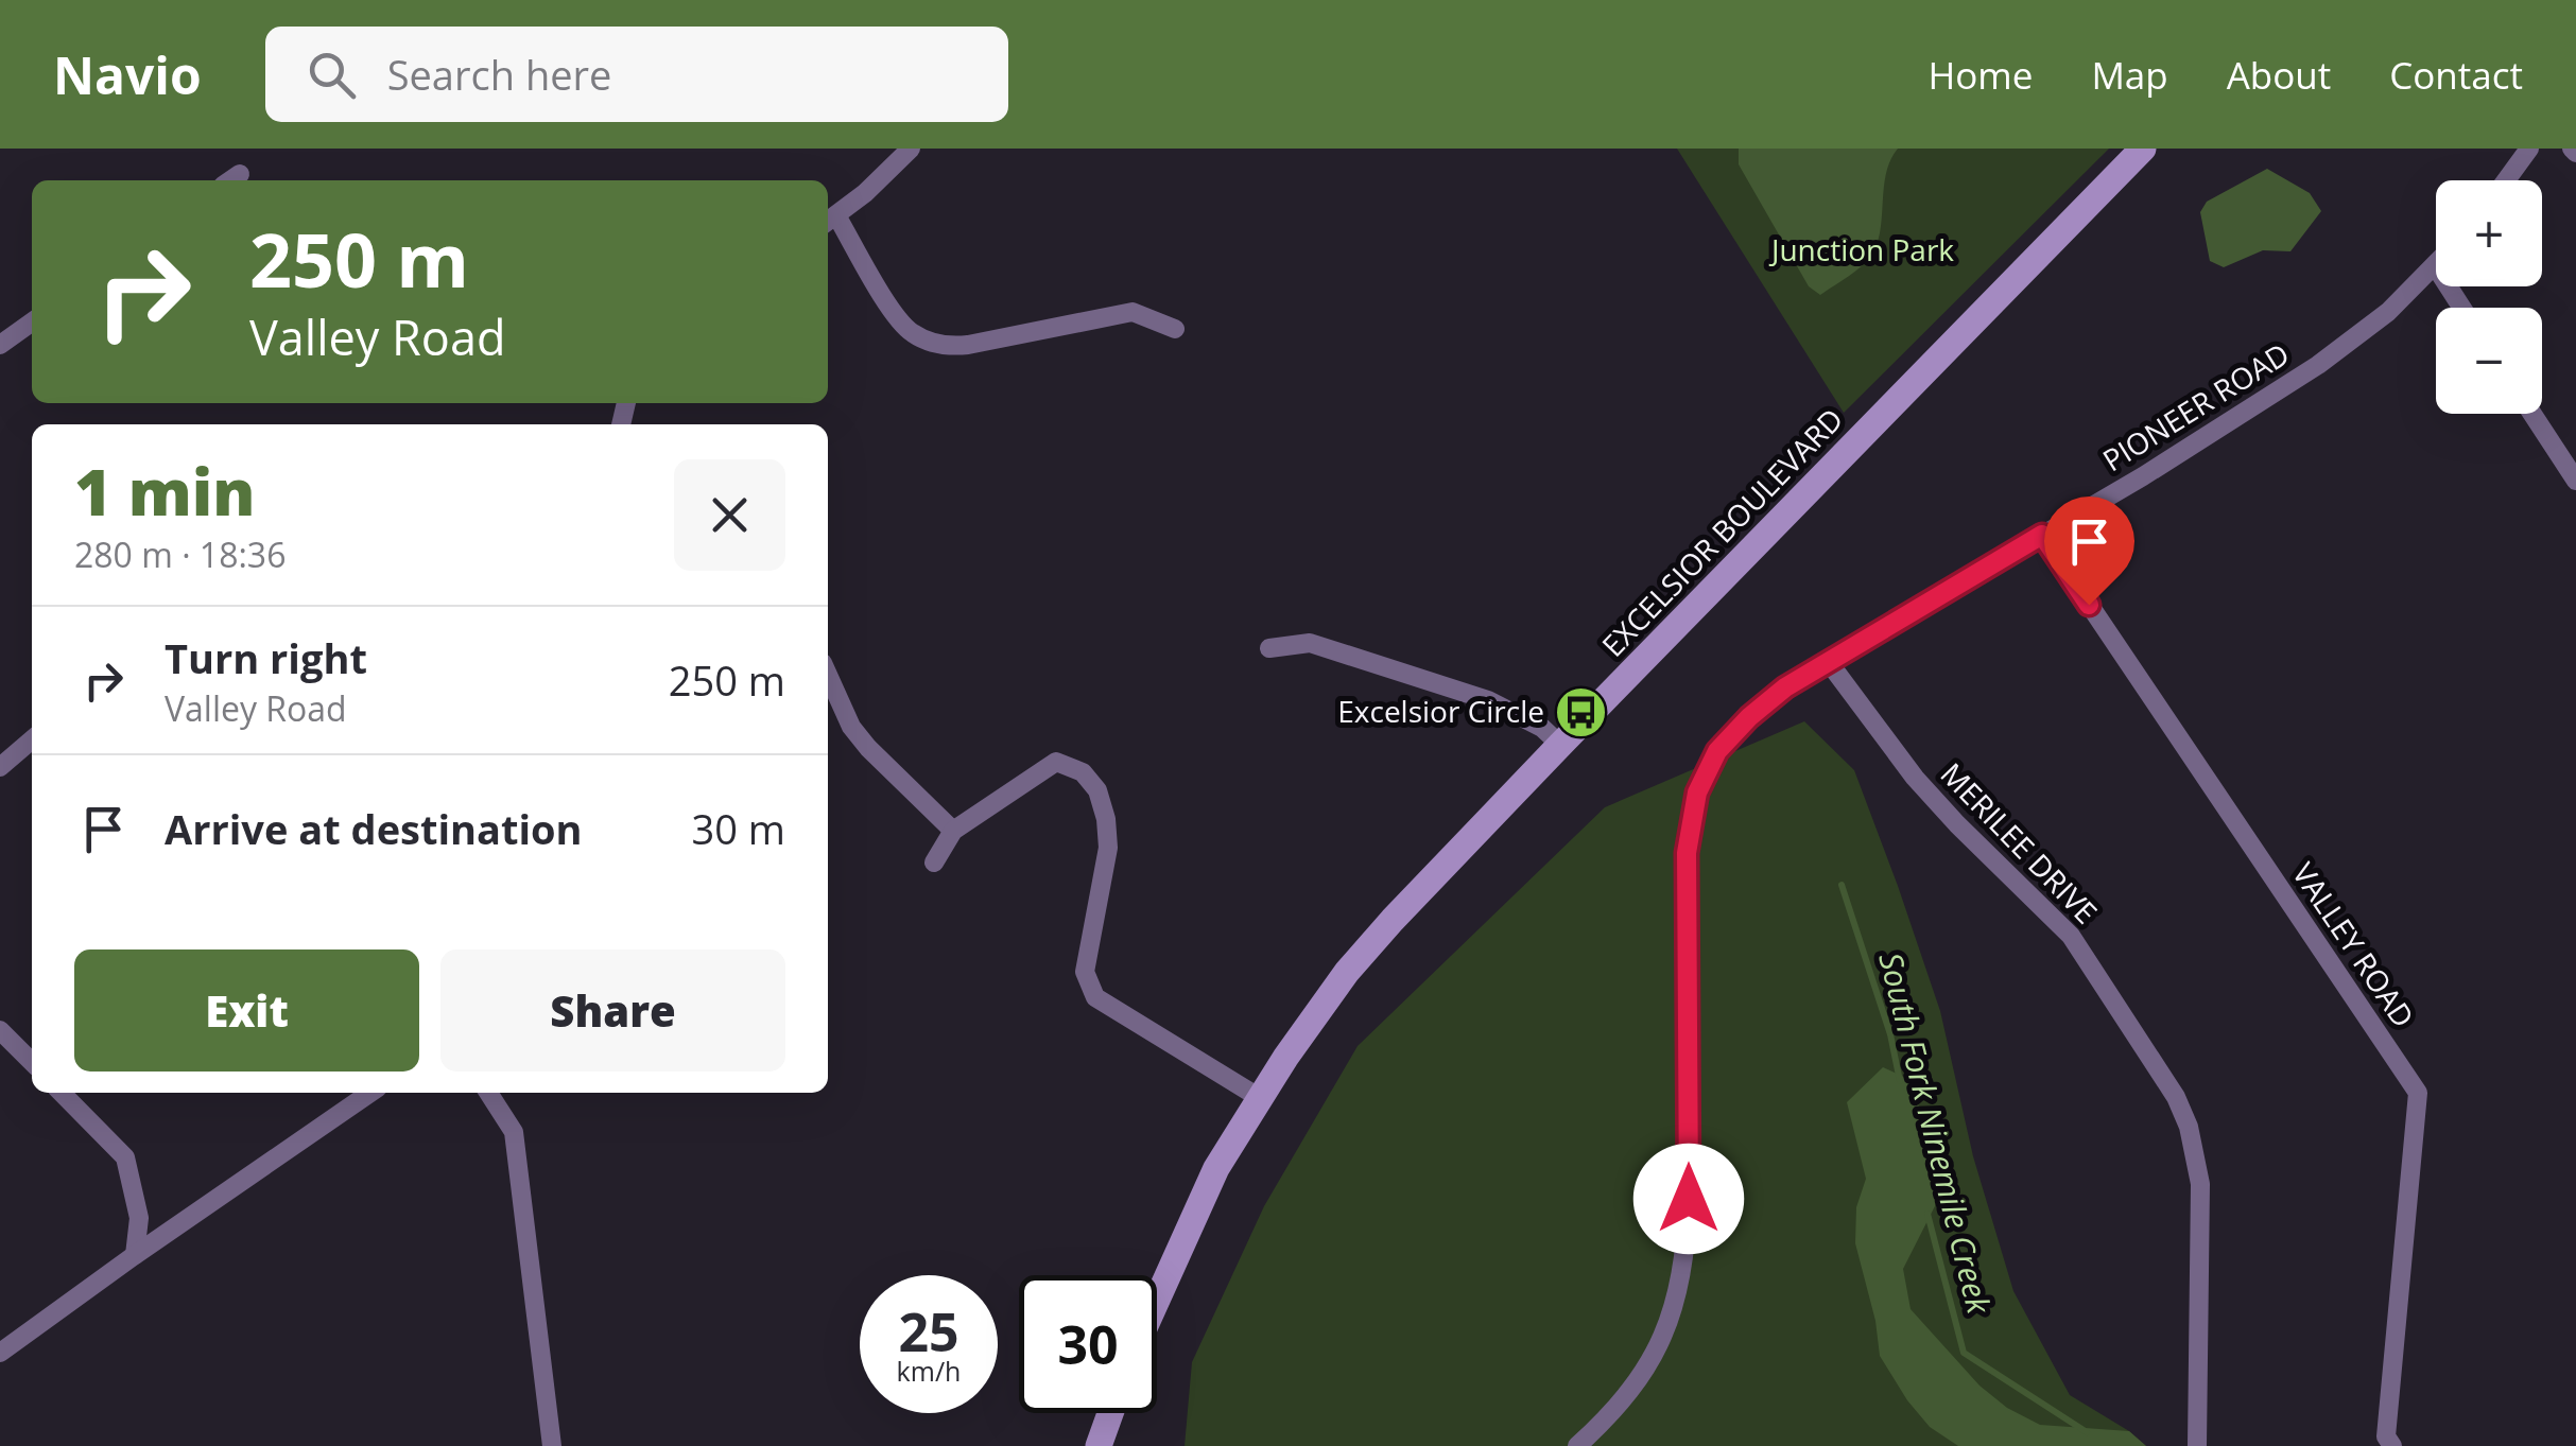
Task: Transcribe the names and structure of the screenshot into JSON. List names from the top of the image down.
{
  "streets": {
    "main road": ["EXCELSIOR BOULEVARD"],
    "street": ["PIONEER ROAD", "MERILEE DRIVE", "VALLEY ROAD"]
  },
  "crossings": [
    ["PIONEER ROAD", "MERILEE DRIVE"],
    ["PIONEER ROAD", "VALLEY ROAD"]
  ],
  "water": ["South Fork Ninemile Creek"],
  "parks": ["Junction Park"],
  "places": {
    "bus stop": ["Excelsior Circle"]
  },
  "page": {
    "header": "Navio",
    "search": "Search here",
    "nav": [
      "Home",
      "Map",
      "About",
      "Contact"
    ],
    "map_buttons": ["+", "−"],
    "turn": ["250 m", "Valley Road"],
    "heading": ["1 min", "280 m · 18:36"],
    "list": [
      {
        "name": "Turn right",
        "note": "Valley Road",
        "value": "250 m"
      },
      {
        "name": "Arrive at destination",
        "value": "30 m"
      }
    ],
    "buttons": ["Exit", "Share"],
    "speed": "25 km/h",
    "limit": "30"
  }
}
